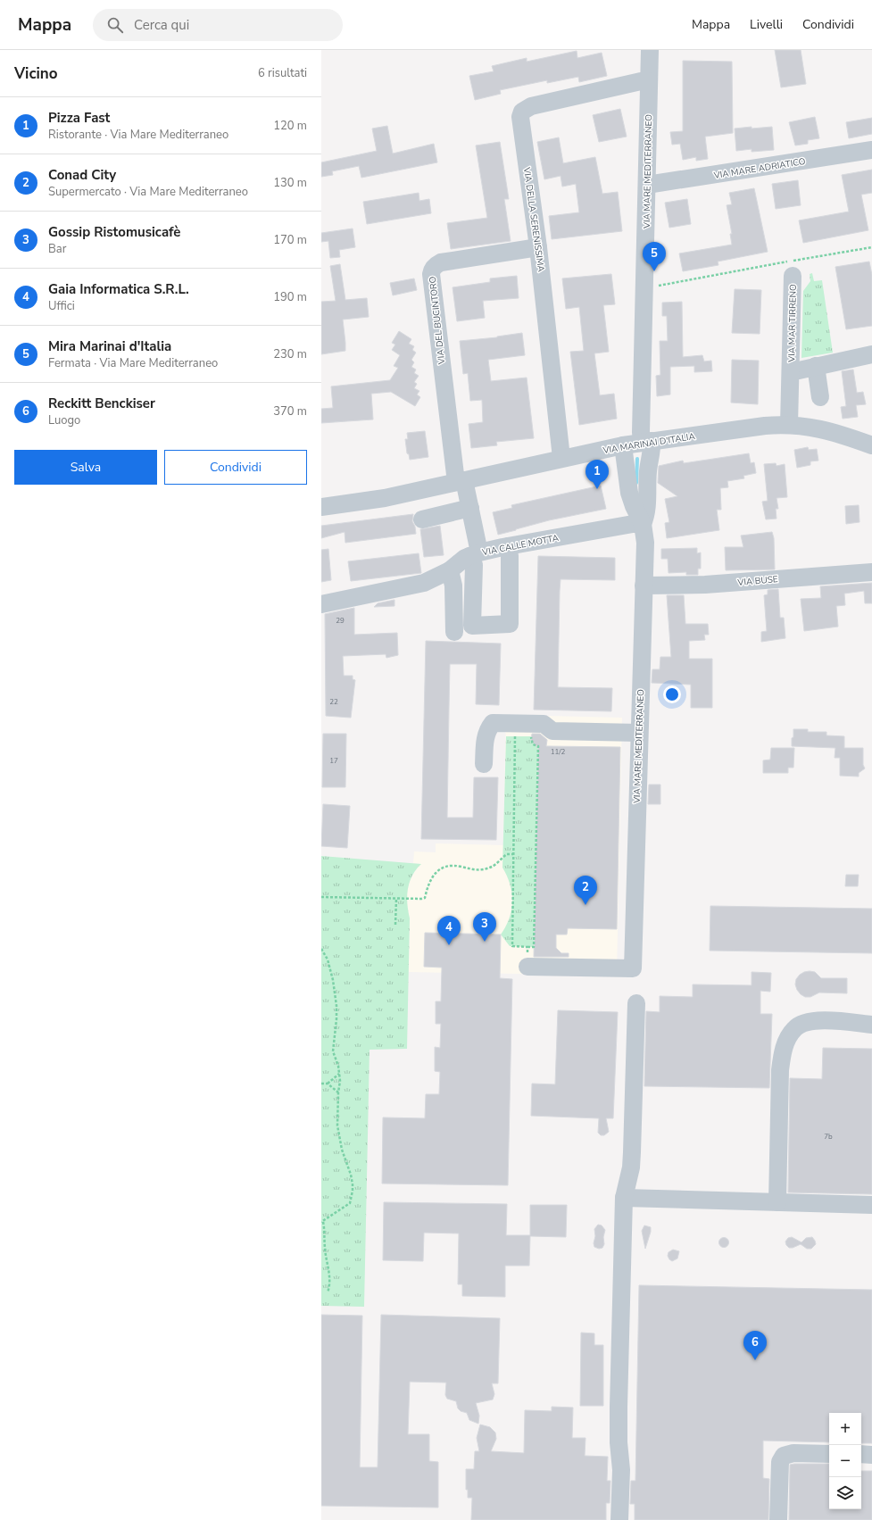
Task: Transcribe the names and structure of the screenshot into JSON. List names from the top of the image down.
{
  "streets": {
    "street": [
      "VIA MARE ADRIATICO",
      "VIA MARE MEDITERRANEO",
      "VIA DELLA SERENISSIMA",
      "VIA DEL BUCINTORO",
      "VIA MAR TIRRENO",
      "VIA MARINAI D'ITALIA",
      "VIA CALLE MOTTA",
      "VIA BUSE"
    ]
  },
  "crossings": [
    ["VIA MARE ADRIATICO", "VIA MARE MEDITERRANEO"],
    ["VIA MARE MEDITERRANEO", "VIA DELLA SERENISSIMA"],
    ["VIA MARE MEDITERRANEO", "VIA MARINAI D'ITALIA"],
    ["VIA MARE MEDITERRANEO", "VIA CALLE MOTTA"],
    ["VIA MARE MEDITERRANEO", "VIA BUSE"],
    ["VIA DELLA SERENISSIMA", "VIA DEL BUCINTORO"],
    ["VIA DELLA SERENISSIMA", "VIA MARINAI D'ITALIA"],
    ["VIA DEL BUCINTORO", "VIA MARINAI D'ITALIA"],
    ["VIA MAR TIRRENO", "VIA MARINAI D'ITALIA"]
  ],
  "house_numbers": [
    "29",
    "22",
    "11/2",
    "17",
    "7b"
  ],
  "page": {
    "header": "Mappa",
    "search": "Cerca qui",
    "nav": ["Mappa", "Livelli", "Condividi"],
    "heading": ["Vicino", "6 risultati"],
    "list": [
      {
        "mark": "1",
        "name": "Pizza Fast",
        "note": "Ristorante · Via Mare Mediterraneo",
        "value": "120 m"
      },
      {
        "mark": "2",
        "name": "Conad City",
        "note": "Supermercato · Via Mare Mediterraneo",
        "value": "130 m"
      },
      {
        "mark": "3",
        "name": "Gossip Ristomusicafè",
        "note": "Bar",
        "value": "170 m"
      },
      {
        "mark": "4",
        "name": "Gaia Informatica S.R.L.",
        "note": "Uffici",
        "value": "190 m"
      },
      {
        "mark": "5",
        "name": "Mira Marinai d'Italia",
        "note": "Fermata · Via Mare Mediterraneo",
        "value": "230 m"
      },
      {
        "mark": "6",
        "name": "Reckitt Benckiser",
        "note": "Luogo",
        "value": "370 m"
      }
    ],
    "pins": [
      "5",
      "1",
      "2",
      "3",
      "4",
      "6"
    ],
    "buttons": ["Salva", "Condividi"],
    "map_buttons": ["+", "−"]
  }
}
